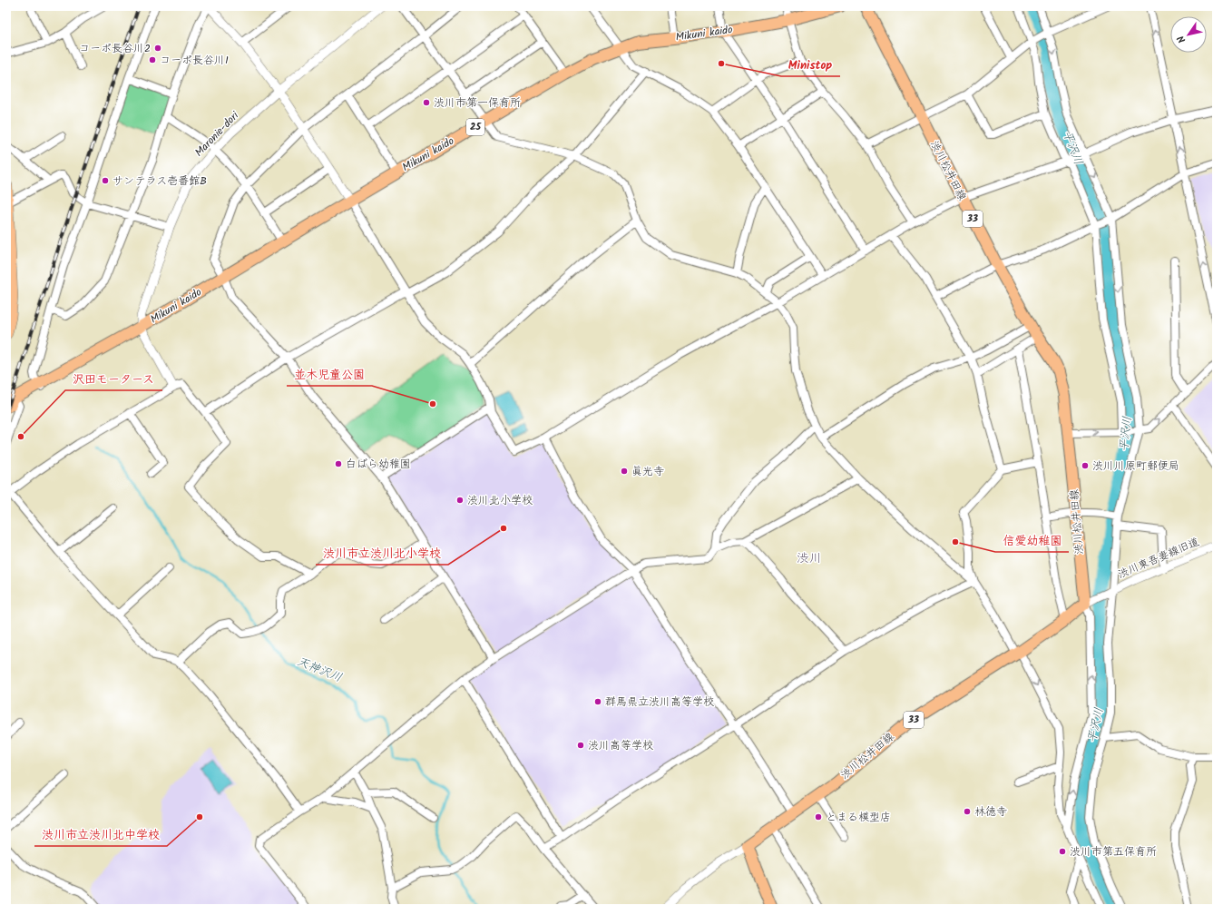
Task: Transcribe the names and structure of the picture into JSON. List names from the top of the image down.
{
  "streets": {
    "main road": [
      "Mikuni kaido",
      "25",
      "渋川松井田線",
      "33"
    ],
    "street": ["Maronie-dori", "渋川東吾妻線旧道"]
  },
  "crossings": [
    ["Mikuni kaido", "Maronie-dori"]
  ],
  "districts": ["渋川"],
  "water": ["平沢川", "天神沢川"],
  "places": [
    "コーポ長谷川2",
    "コーポ長谷川1",
    "Ministop",
    "渋川市第一保育所",
    "サンテラス壱番館B",
    "並木児童公園",
    "沢田モータース",
    "白ばら幼稚園",
    "渋川川原町郵便局",
    "眞光寺",
    "渋川北小学校",
    "渋川市立渋川北小学校",
    "信愛幼稚園",
    "群馬県立渋川高等学校",
    "渋川高等学校",
    "林徳寺",
    "渋川市立渋川北中学校",
    "とまる模型店",
    "渋川市第五保育所"
  ],
  "north": "bottom left"
}
